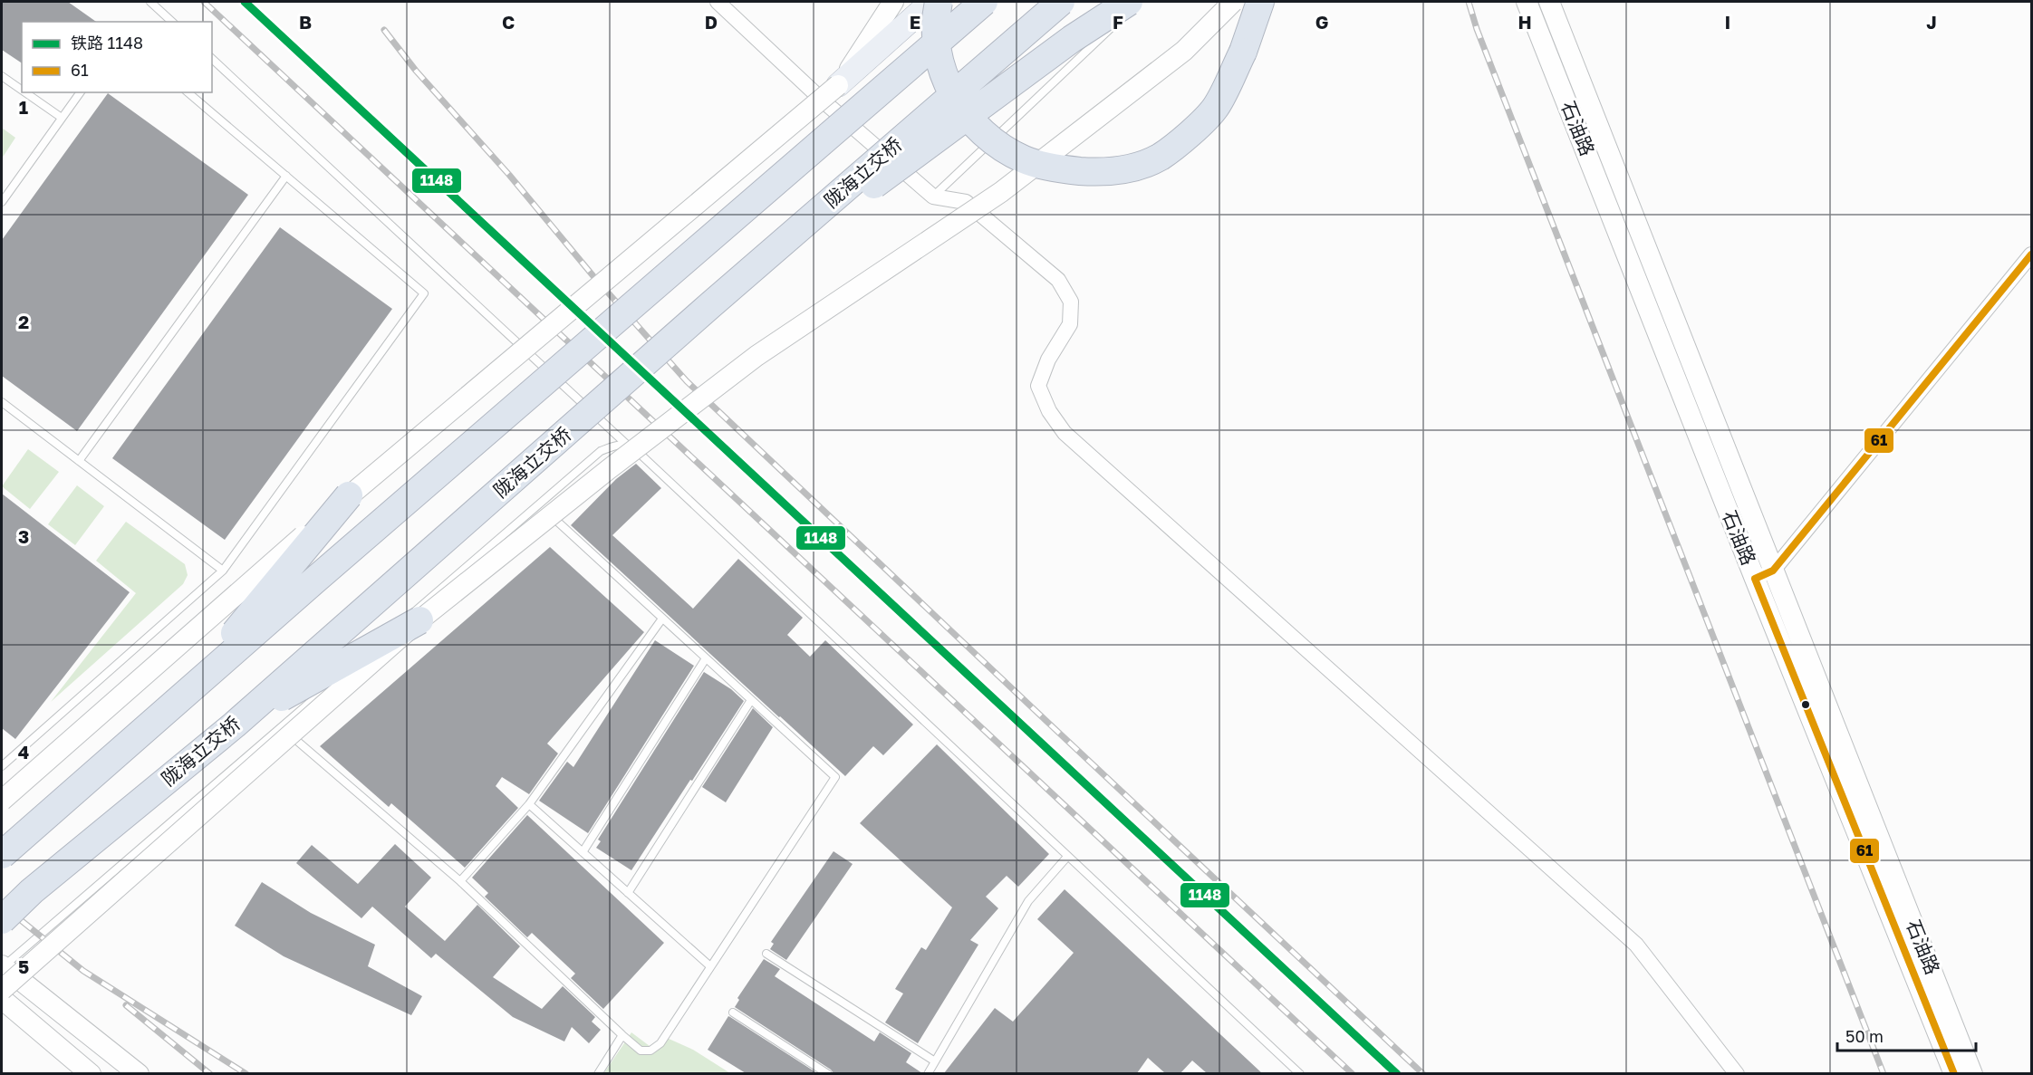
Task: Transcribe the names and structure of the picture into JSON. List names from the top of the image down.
{
  "streets": {
    "highway": ["陇海立交桥"],
    "main road": ["石油路"]
  },
  "lines": ["rail line 1148", "transit line 61"],
  "legend": ["铁路 1148", "61"],
  "scale_bar": "50 m",
  "grid": {
    "columns": [
      "B",
      "C",
      "D",
      "E",
      "F",
      "G",
      "H",
      "I",
      "J"
    ],
    "rows": [
      "1",
      "2",
      "3",
      "4",
      "5"
    ]
  }
}
